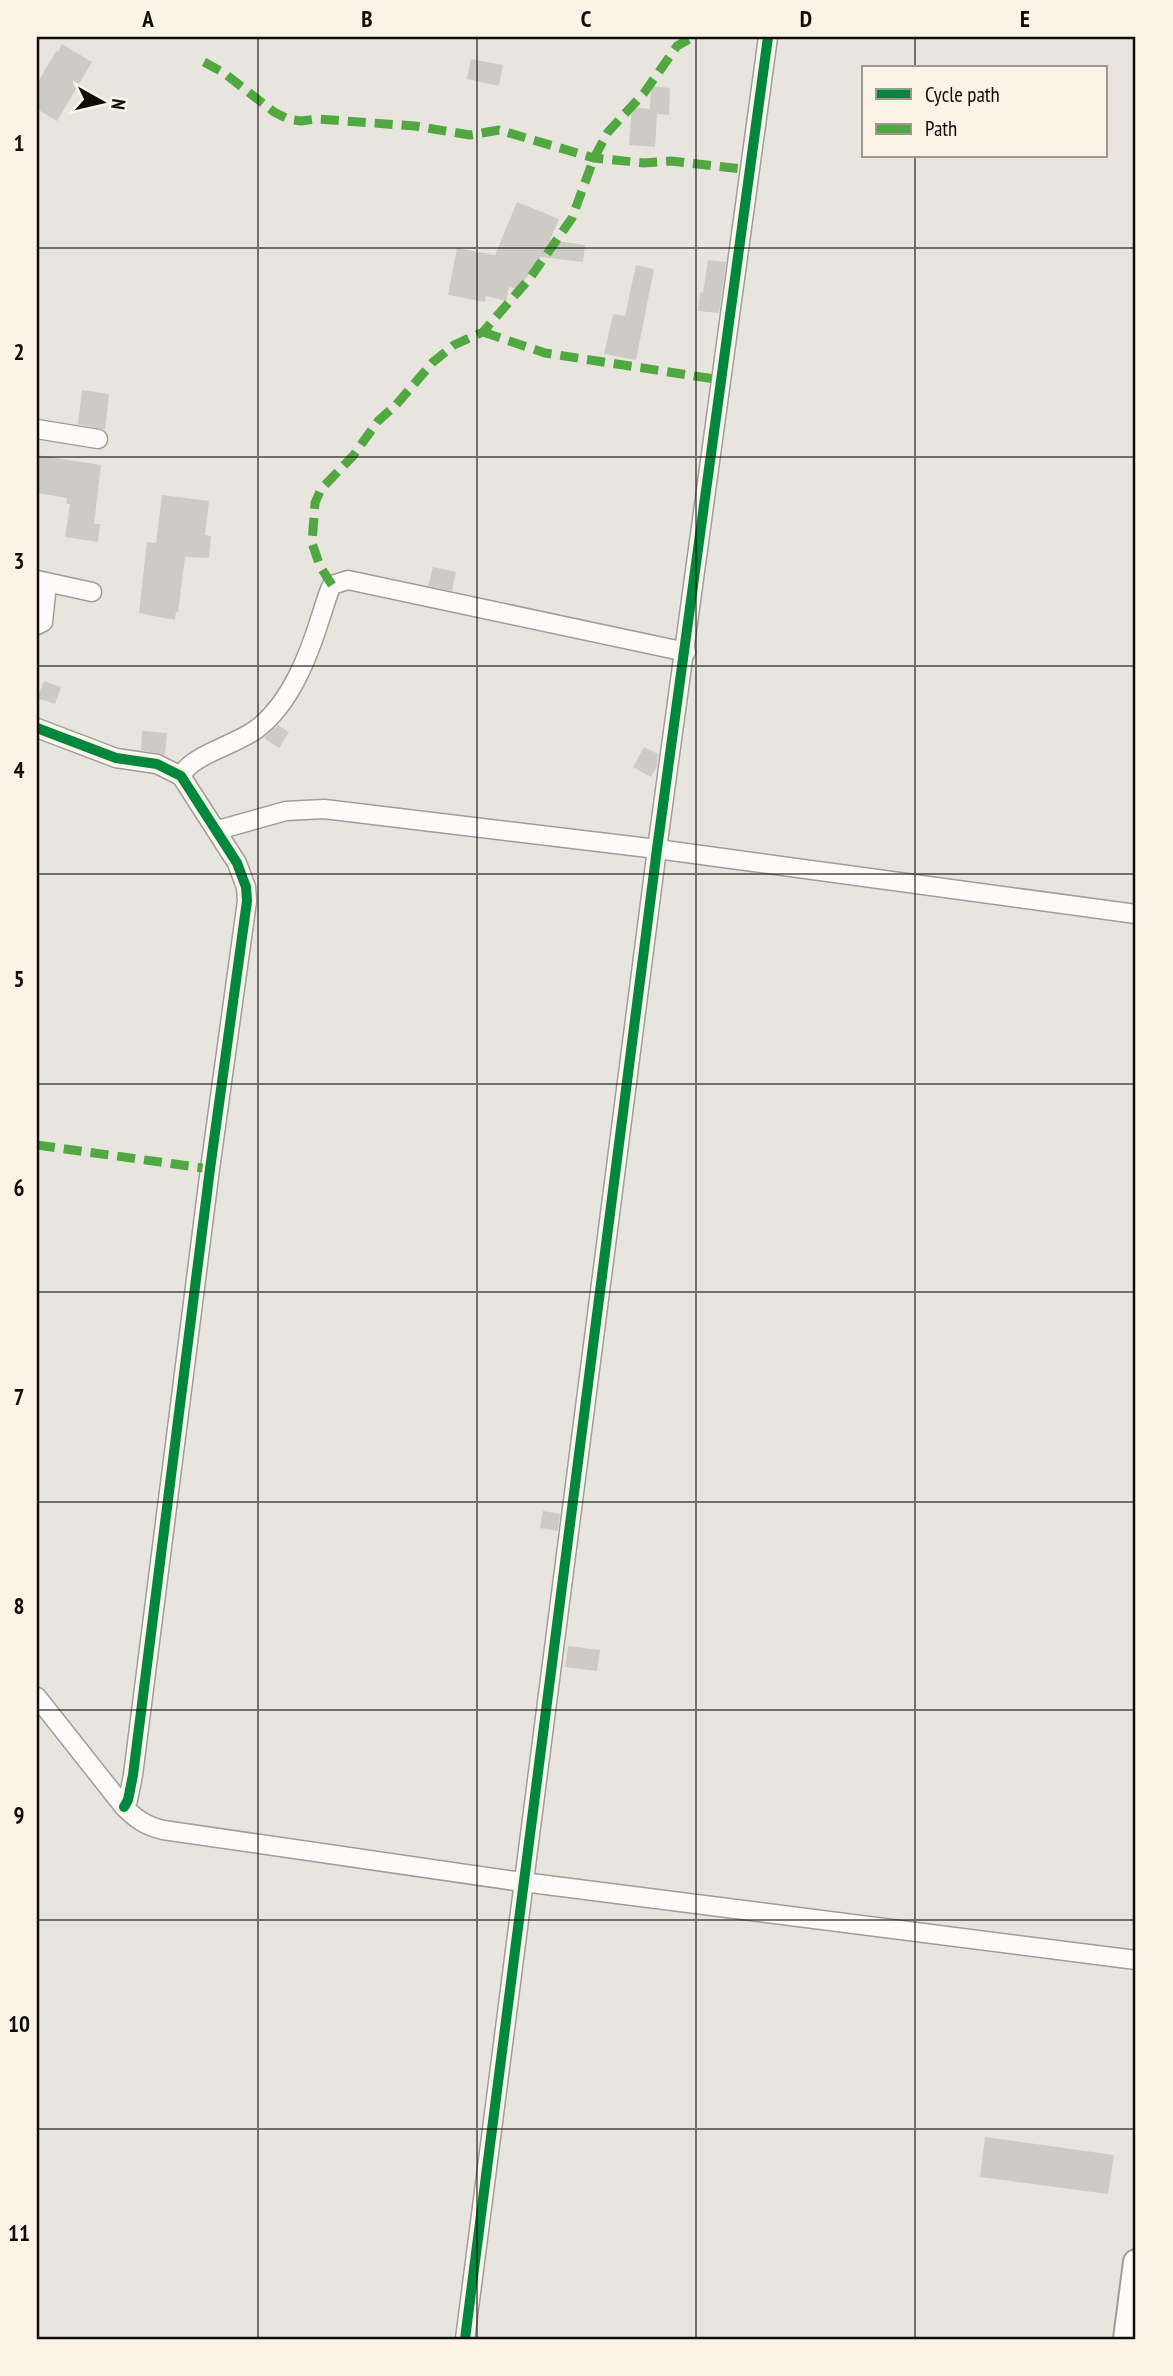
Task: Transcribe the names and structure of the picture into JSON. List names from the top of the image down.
{
  "legend": ["Cycle path", "Path"],
  "north": "right",
  "grid": {
    "columns": [
      "A",
      "B",
      "C",
      "D",
      "E"
    ],
    "rows": [
      "1",
      "2",
      "3",
      "4",
      "5",
      "6",
      "7",
      "8",
      "9",
      "10",
      "11"
    ]
  }
}
